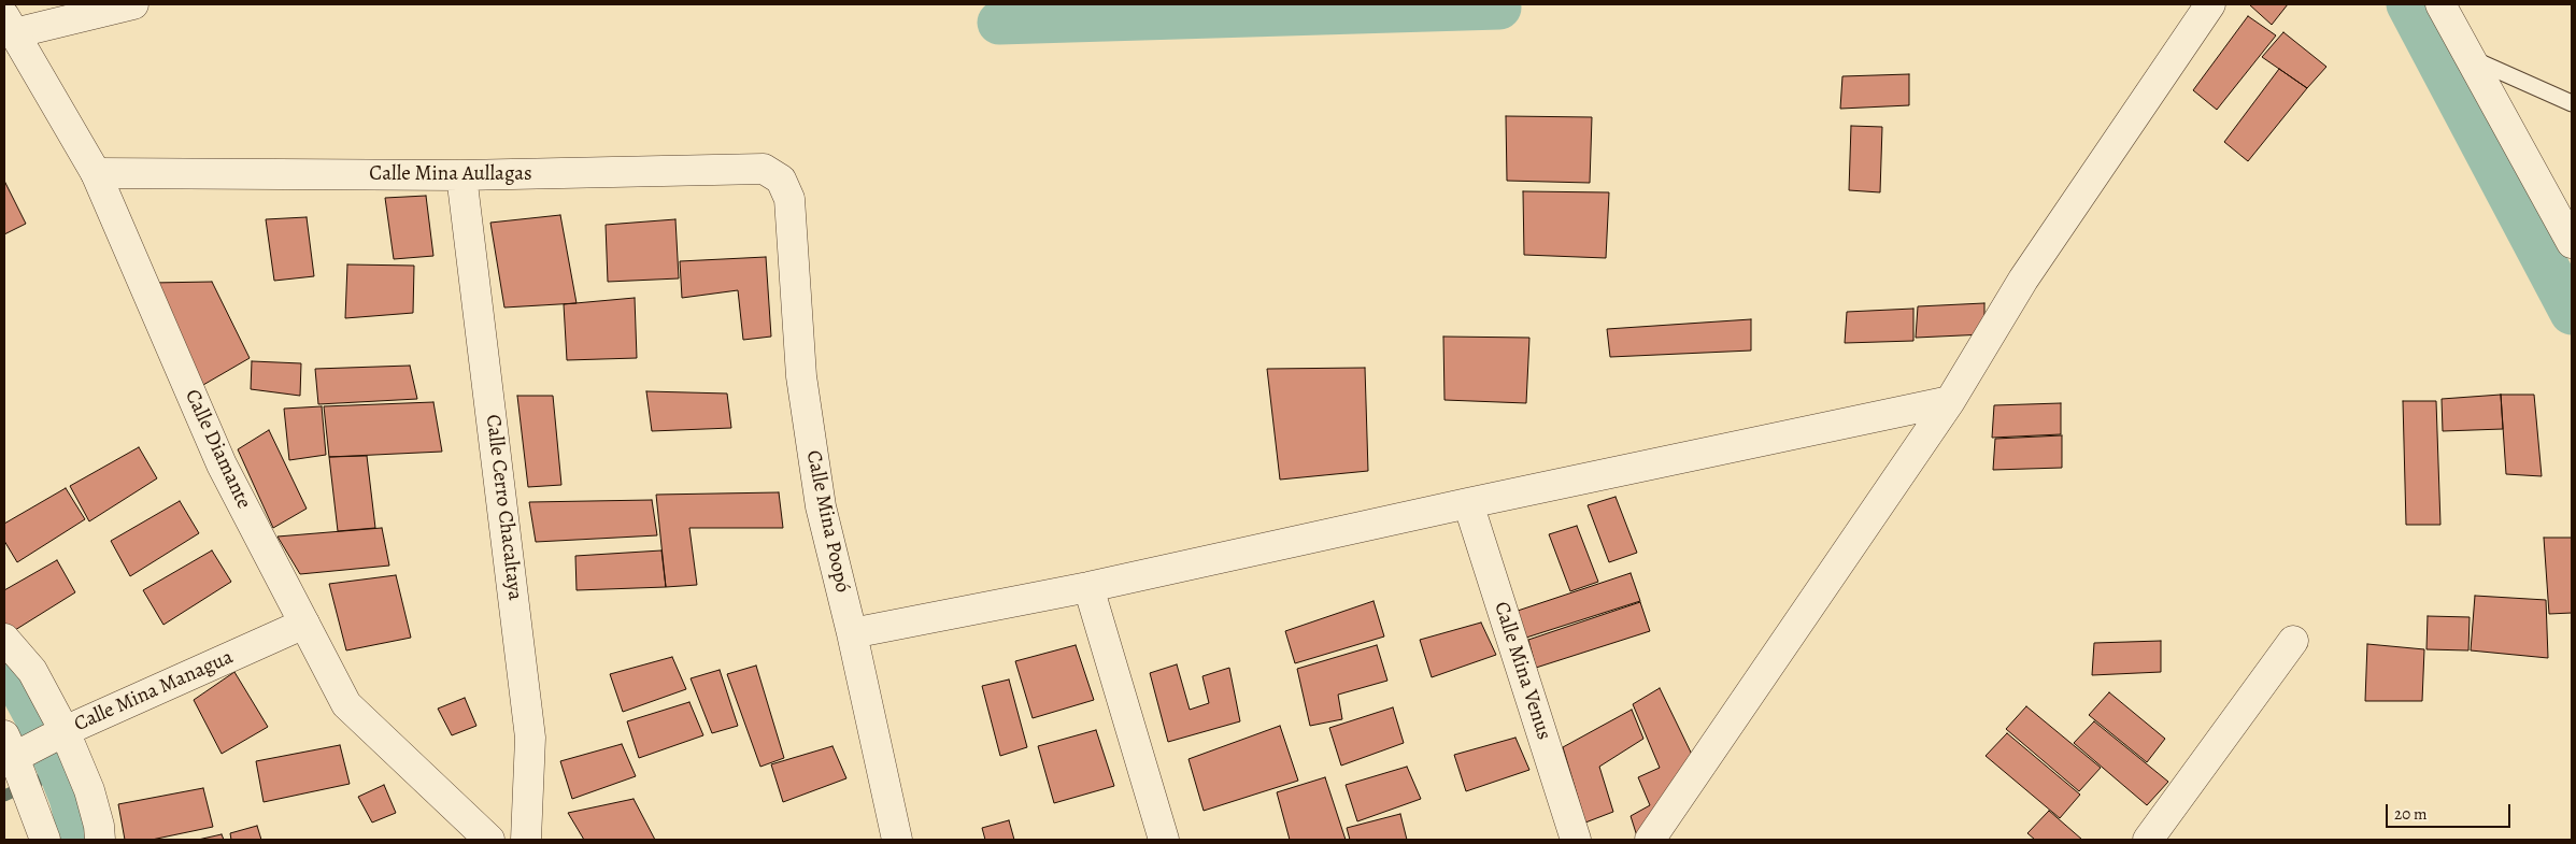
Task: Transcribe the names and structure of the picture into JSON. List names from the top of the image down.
{
  "streets": {
    "street": [
      "Calle Mina Aullagas",
      "Calle Diamante",
      "Calle Cerro Chacaltaya",
      "Calle Mina Poopó",
      "Calle Mina Venus",
      "Calle Mina Managua"
    ]
  },
  "crossings": [
    ["Calle Mina Aullagas", "Calle Diamante"],
    ["Calle Mina Aullagas", "Calle Cerro Chacaltaya"],
    ["Calle Mina Aullagas", "Calle Mina Poopó"],
    ["Calle Diamante", "Calle Mina Managua"]
  ],
  "scale_bar": "20 m"
}
